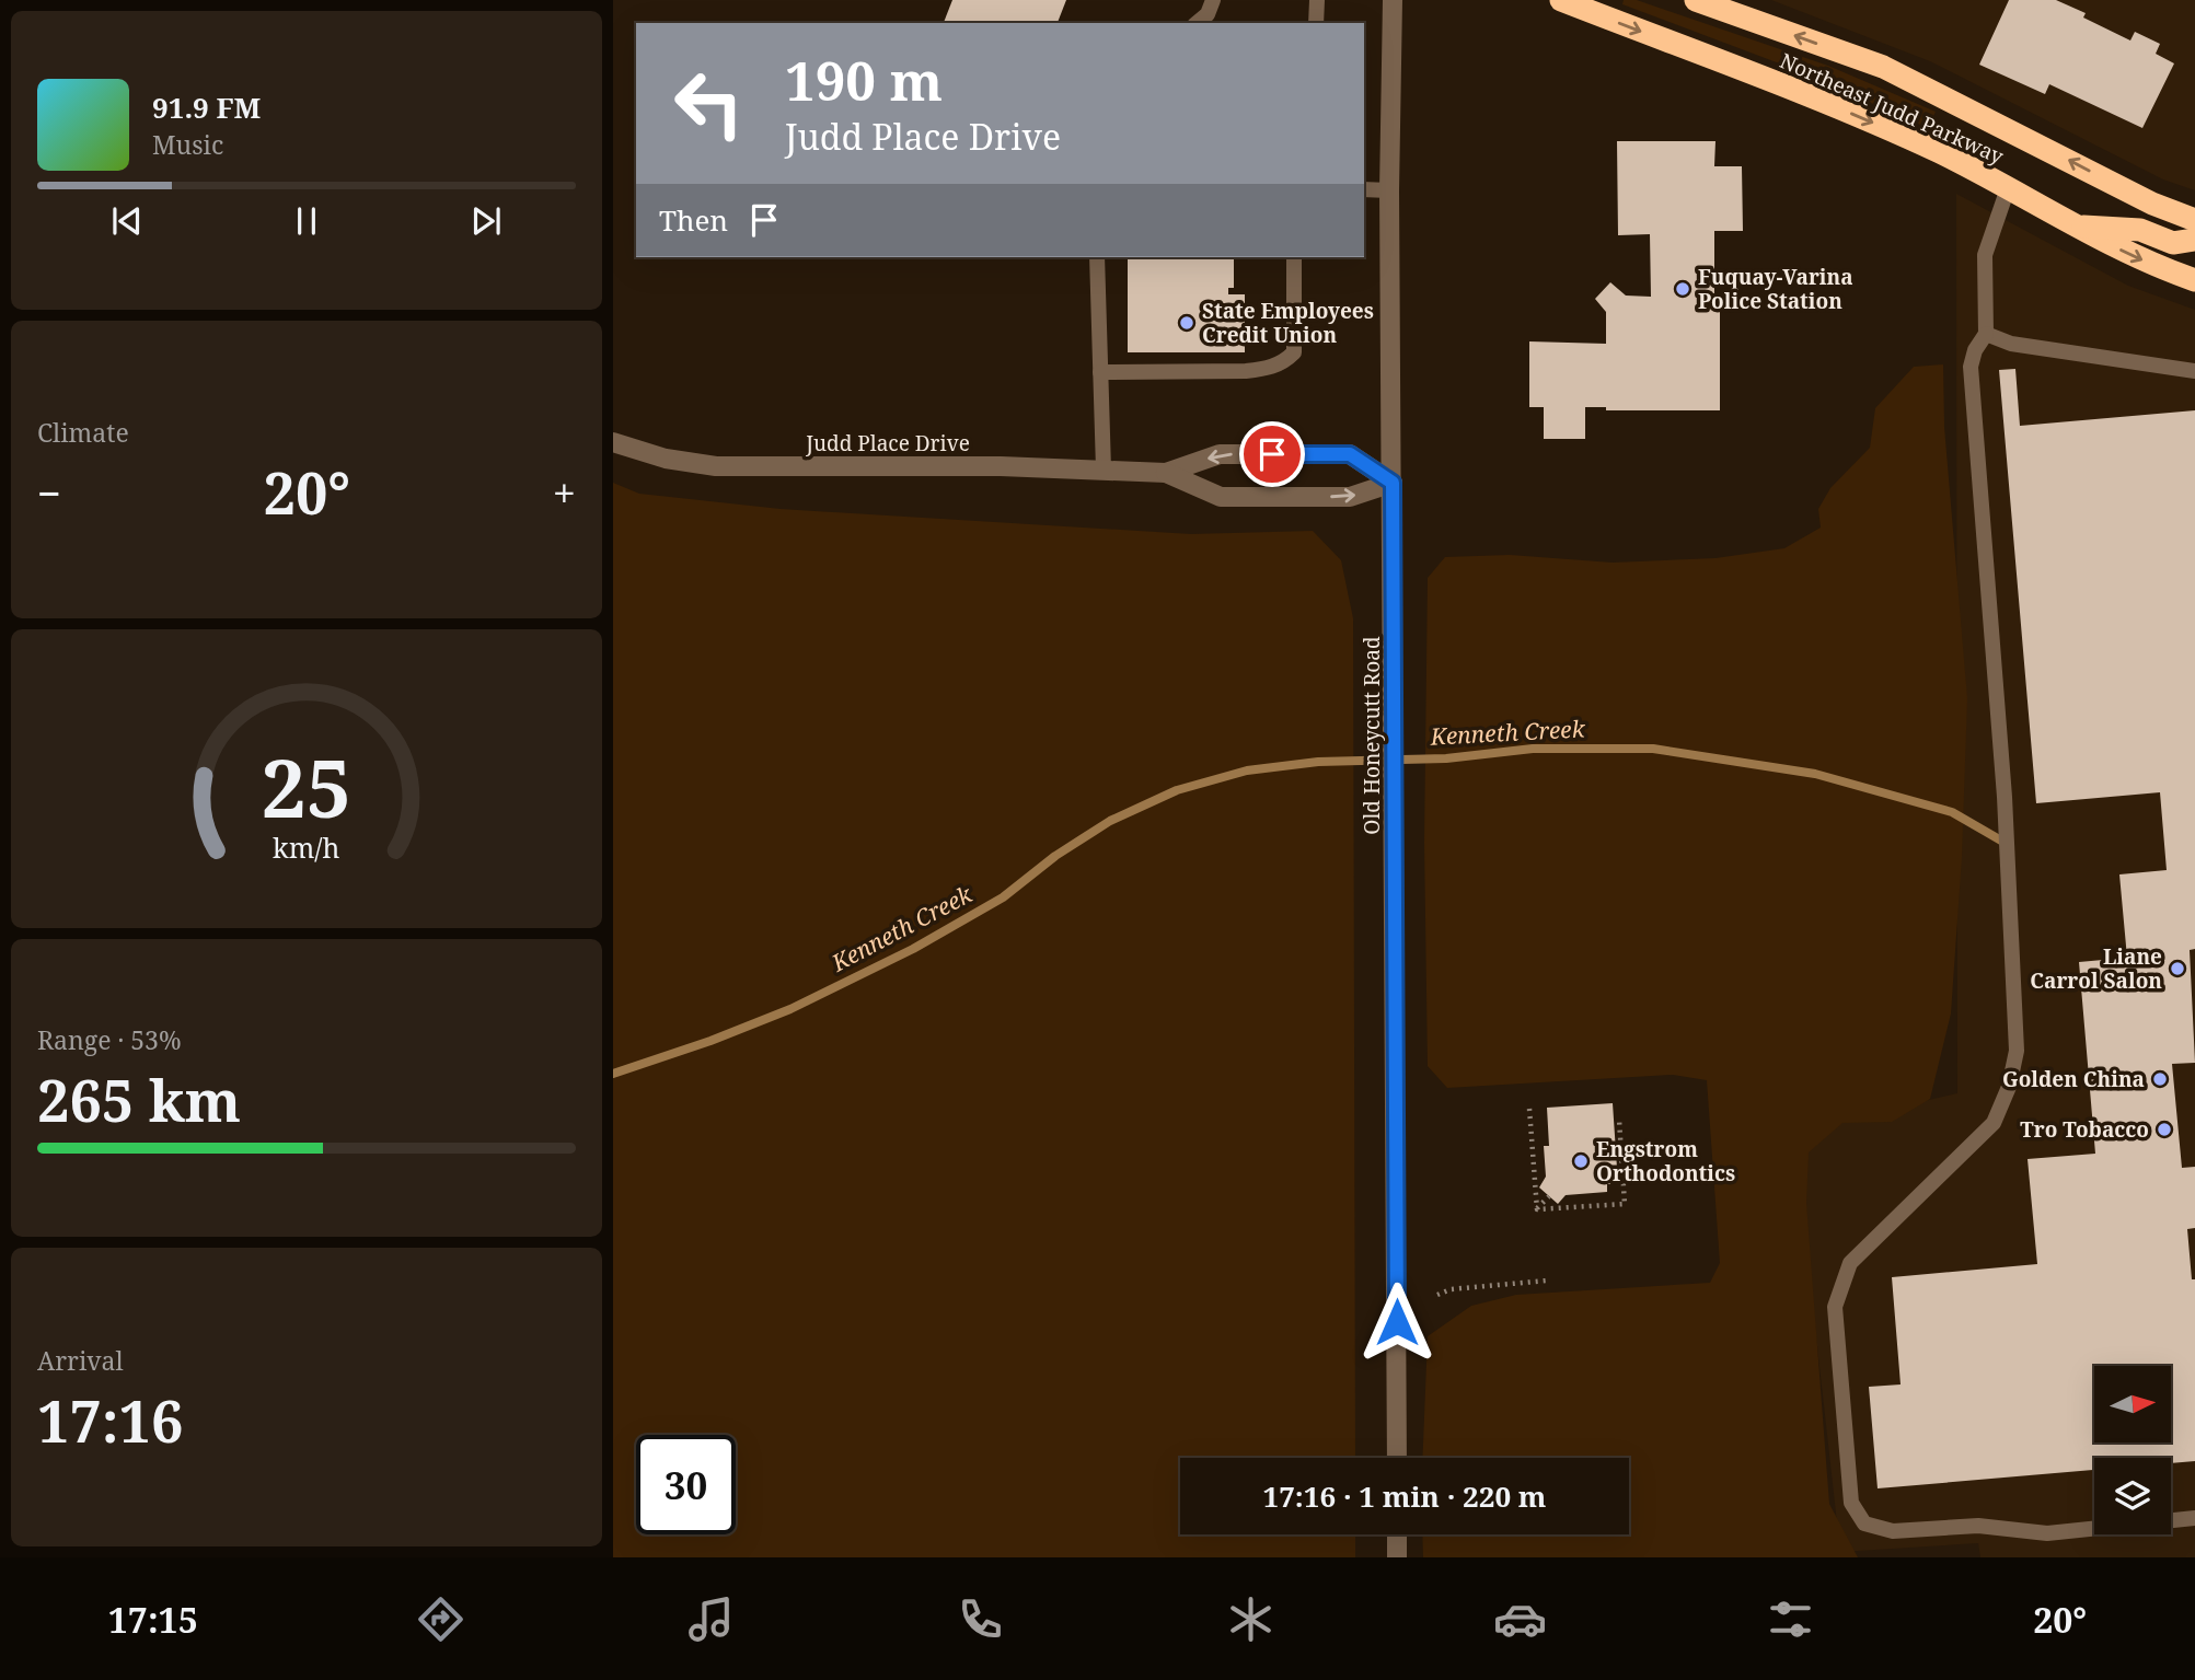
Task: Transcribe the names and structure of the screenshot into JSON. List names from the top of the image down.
{
  "streets": {
    "highway": ["Northeast Judd Parkway"],
    "street": ["Judd Place Drive", "Old Honeycutt Road"]
  },
  "crossings": [
    ["Judd Place Drive", "Old Honeycutt Road"]
  ],
  "water": ["Kenneth Creek"],
  "places": [
    "Fuquay-Varina Police Station",
    "State Employees Credit Union",
    "Liane Carrol Salon",
    "Golden China",
    "Tro Tobacco",
    "Engstrom Orthodontics"
  ],
  "north": "right",
  "page": {
    "turn": ["190 m", "Judd Place Drive"],
    "song": ["91.9 FM", "Music"],
    "then": "Then",
    "tile": [
      "Climate",
      ["Range · 53%", "265 km"],
      ["Arrival", "17:16"]
    ],
    "heat": ["−", "20°", "+"],
    "limit": "30",
    "trip": "17:16 · 1 min · 220 m",
    "tabs": ["17:15", "20°"],
    "gauge": ["25", "km/h"]
  }
}
